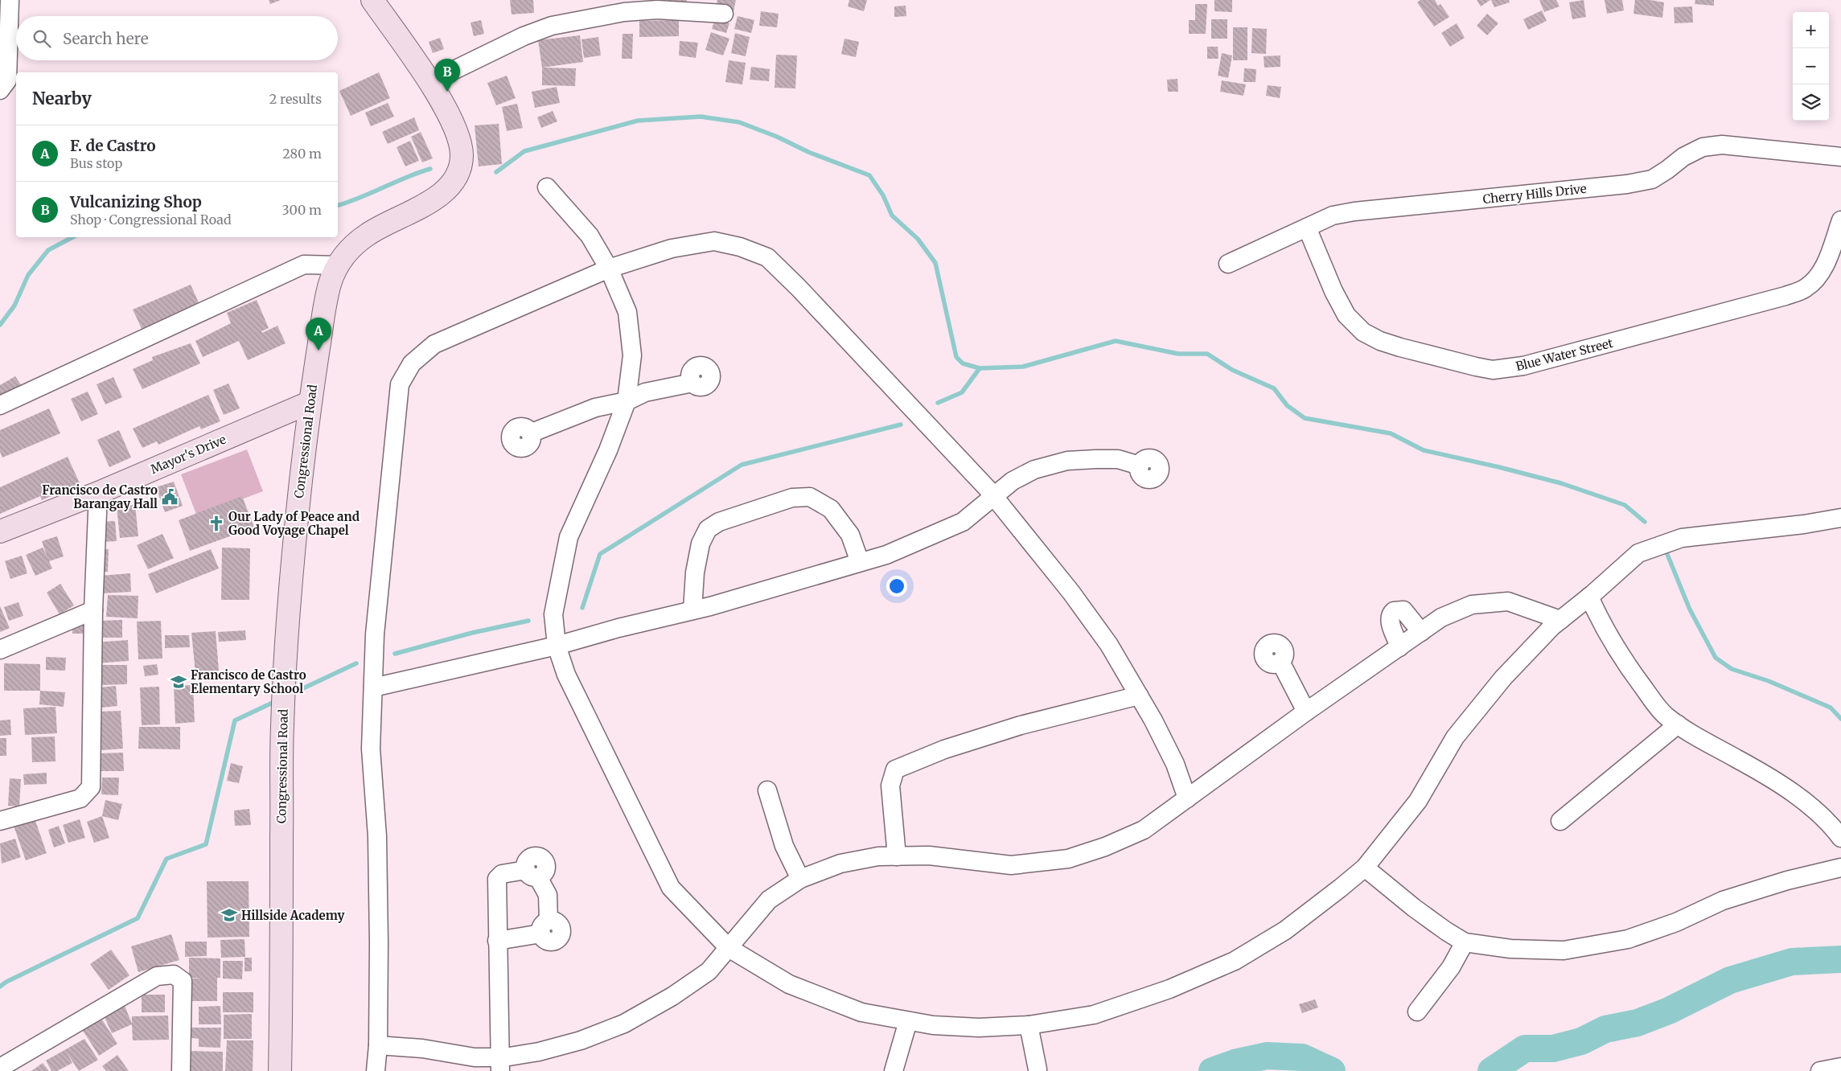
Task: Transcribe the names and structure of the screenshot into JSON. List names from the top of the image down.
{
  "streets": {
    "main road": ["Congressional Road", "Mayor's Drive"],
    "street": ["Cherry Hills Drive", "Blue Water Street"]
  },
  "crossings": [
    ["Cherry Hills Drive", "Blue Water Street"],
    ["Congressional Road", "Mayor's Drive"]
  ],
  "places": {
    "public building": ["Francisco de Castro Barangay Hall"],
    "church": ["Our Lady of Peace and Good Voyage Chapel"],
    "school or university": ["Francisco de Castro Elementary School", "Hillside Academy"]
  },
  "page": {
    "map_buttons": ["+", "−"],
    "search": "Search here",
    "pins": ["B", "A"],
    "heading": ["Nearby", "2 results"],
    "list": [
      {
        "mark": "A",
        "name": "F. de Castro",
        "note": "Bus stop",
        "value": "280 m"
      },
      {
        "mark": "B",
        "name": "Vulcanizing Shop",
        "note": "Shop · Congressional Road",
        "value": "300 m"
      }
    ]
  }
}
